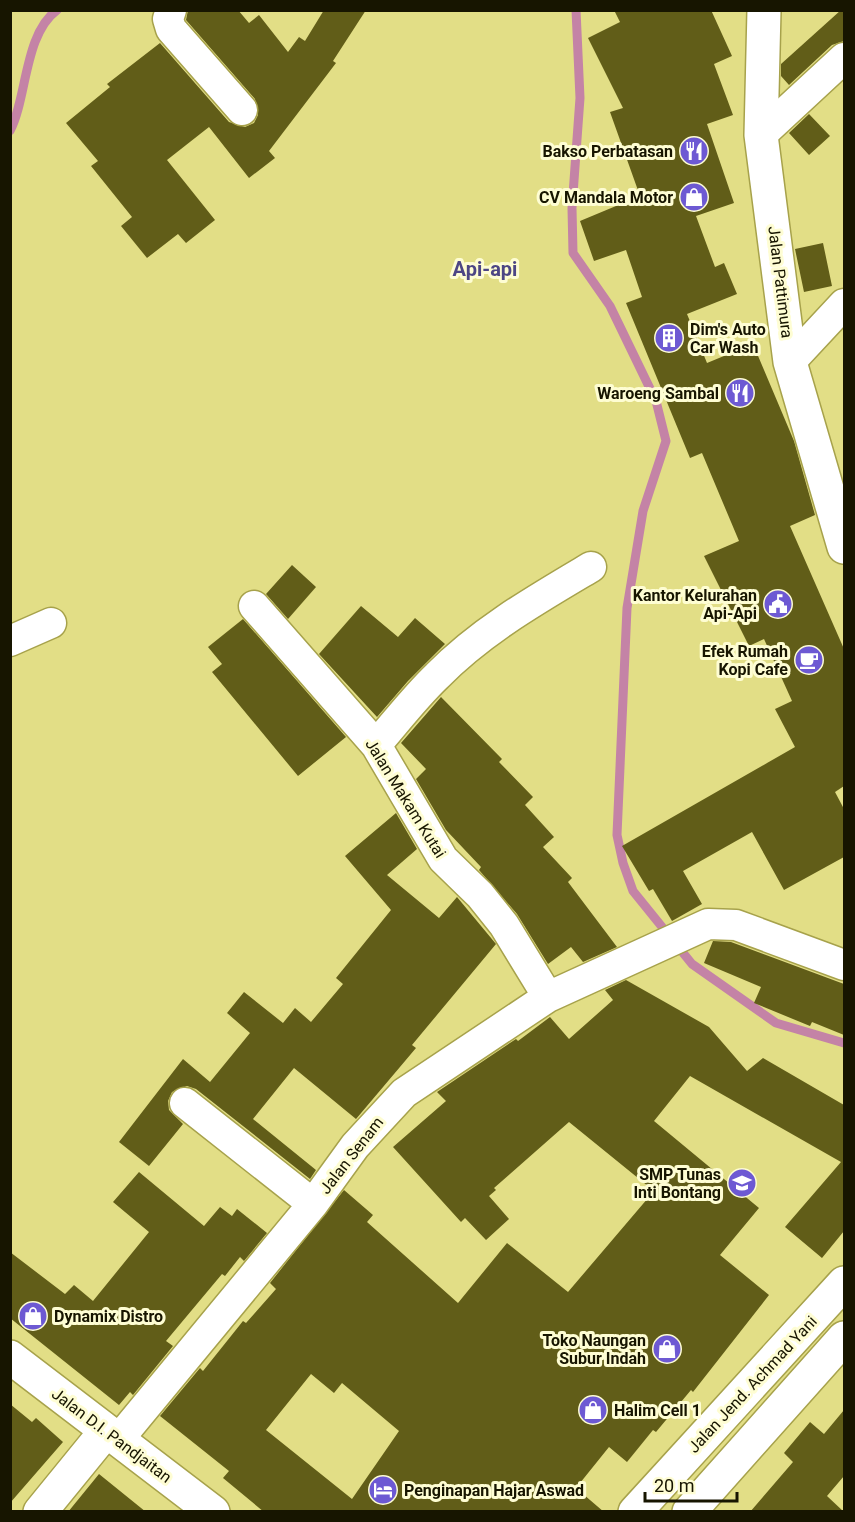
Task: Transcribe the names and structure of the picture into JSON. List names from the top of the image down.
{
  "streets": {
    "street": [
      "Jalan Pattimura",
      "Jalan Makam Kutai",
      "Jalan Senam",
      "Jalan Jend. Achmad Yani",
      "Jalan D.I. Pandjaitan"
    ]
  },
  "crossings": [
    ["Jalan Makam Kutai", "Jalan Senam"],
    ["Jalan Senam", "Jalan D.I. Pandjaitan"]
  ],
  "districts": ["Api-api"],
  "places": {
    "restaurant": ["Bakso Perbatasan", "Waroeng Sambal"],
    "shop": [
      "CV Mandala Motor",
      "Dynamix Distro",
      "Toko Naungan Subur Indah",
      "Halim Cell 1"
    ],
    "building": ["Dim's Auto Car Wash"],
    "public building": ["Kantor Kelurahan Api-Api"],
    "cafe": ["Efek Rumah Kopi Cafe"],
    "school or university": ["SMP Tunas Inti Bontang"],
    "hotel": ["Penginapan Hajar Aswad"]
  },
  "scale_bar": "20 m"
}
